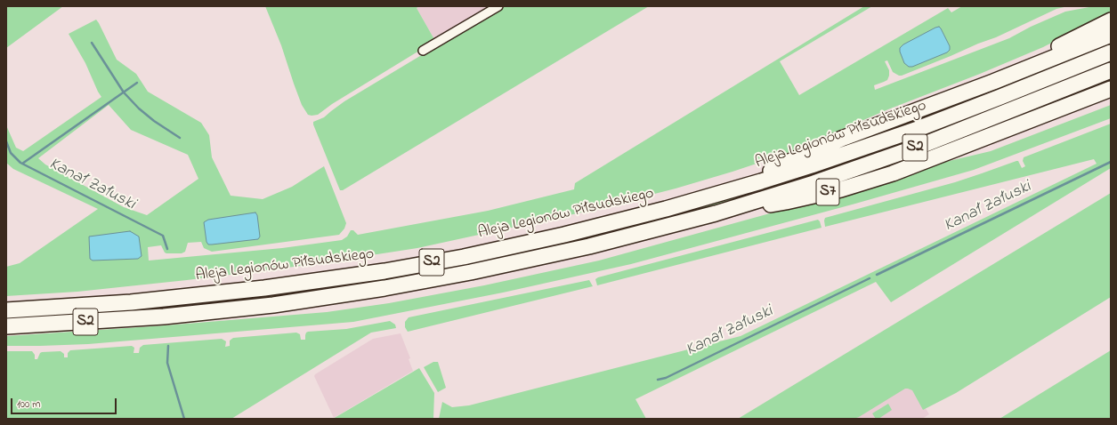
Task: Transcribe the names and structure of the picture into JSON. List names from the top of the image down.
{
  "streets": {
    "highway": ["Aleja Legionów Piłsudskiego", "S2", "S7"]
  },
  "crossings": [
    ["S2", "S7"]
  ],
  "water": ["Kanał Załuski"],
  "scale_bar": "100 m"
}
